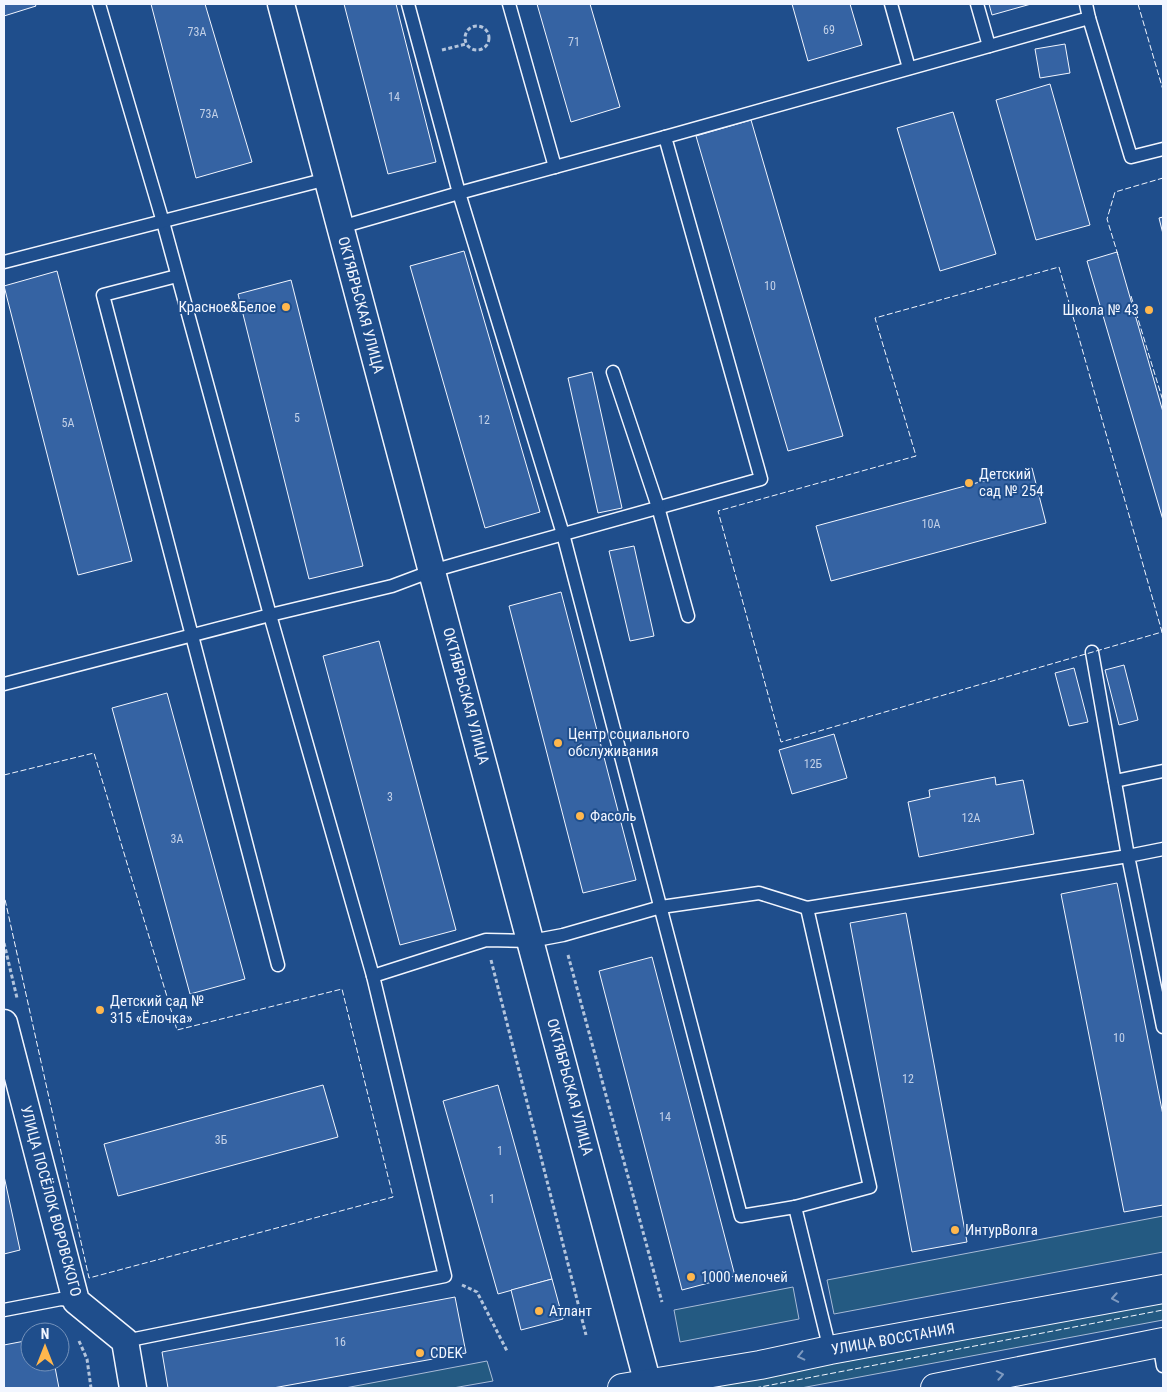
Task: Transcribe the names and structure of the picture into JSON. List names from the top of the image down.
{
  "streets": {
    "main road": ["УЛИЦА ВОССТАНИЯ"],
    "street": ["ОКТЯБРЬСКАЯ УЛИЦА", "УЛИЦА ПОСЁЛОК ВОРОВСКОГО"]
  },
  "crossings": [
    ["ОКТЯБРЬСКАЯ УЛИЦА", "УЛИЦА ВОССТАНИЯ"]
  ],
  "places": [
    "Красное&Белое",
    "Школа № 43",
    "Детский сад № 254",
    "Центр социального обслуживания",
    "Фасоль",
    "Детский сад № 315 «Ёлочка»",
    "ИнтурВолга",
    "1000 мелочей",
    "Атлант",
    "CDEK"
  ],
  "house_numbers": [
    "69",
    "73А",
    "71",
    "14",
    "73А",
    "10",
    "5",
    "12",
    "5А",
    "10А",
    "12Б",
    "3",
    "12А",
    "3А",
    "10",
    "12",
    "14",
    "3Б",
    "1",
    "1",
    "16"
  ],
  "north": "top"
}
